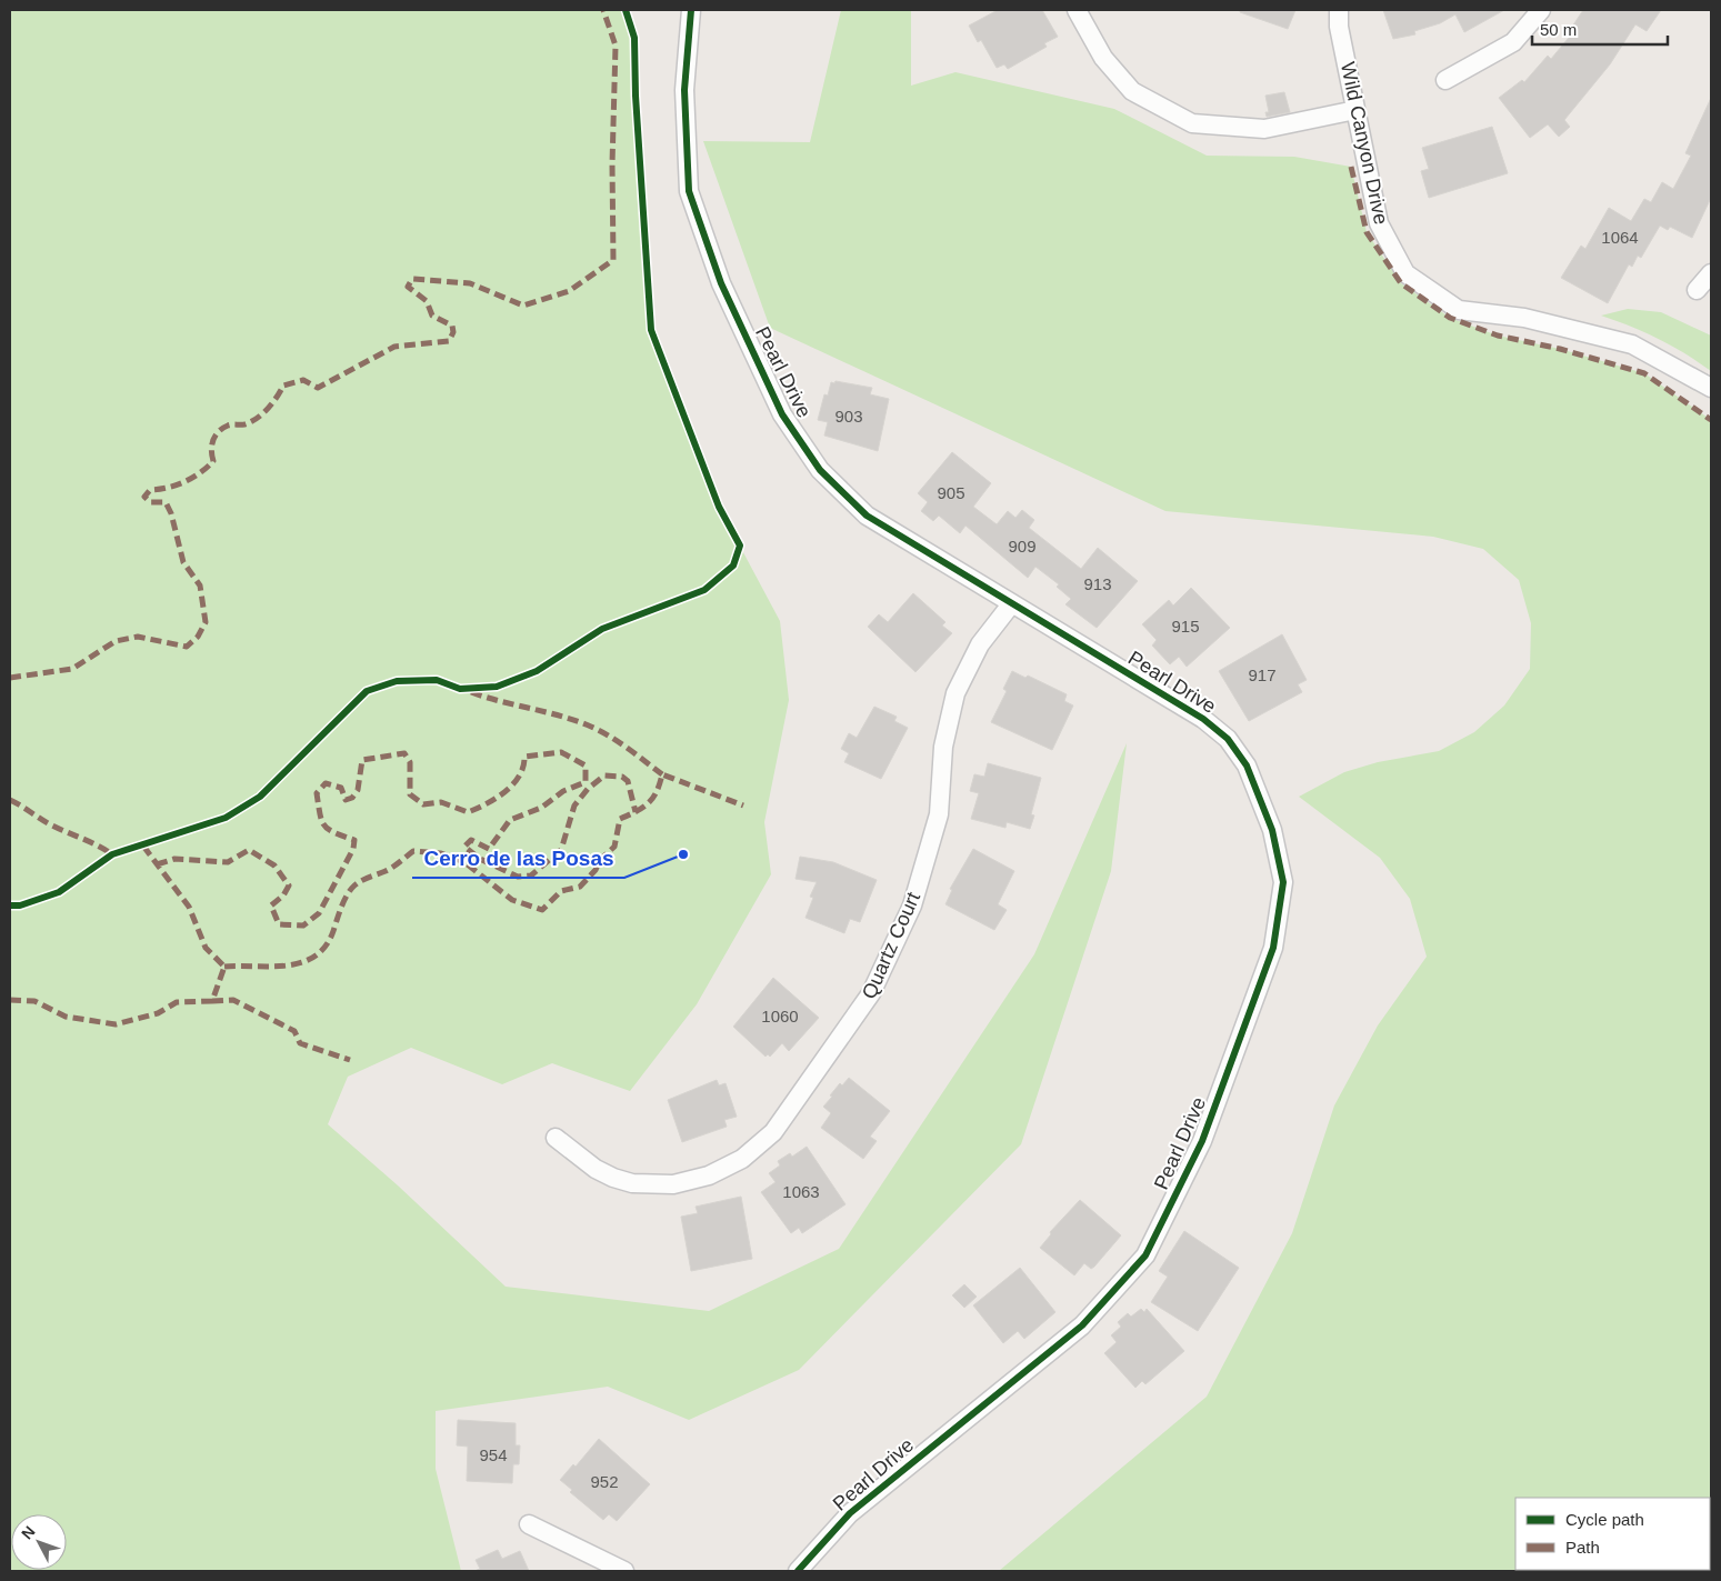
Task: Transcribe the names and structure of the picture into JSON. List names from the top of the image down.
{
  "streets": {
    "street": ["Wild Canyon Drive", "Pearl Drive", "Quartz Court"]
  },
  "crossings": [
    ["Pearl Drive", "Quartz Court"]
  ],
  "places": ["Cerro de las Posas"],
  "house_numbers": [
    "1064",
    "903",
    "905",
    "909",
    "913",
    "915",
    "917",
    "1060",
    "1063",
    "954",
    "952"
  ],
  "legend": ["Cycle path", "Path"],
  "scale_bar": "50 m",
  "north": "top left"
}
